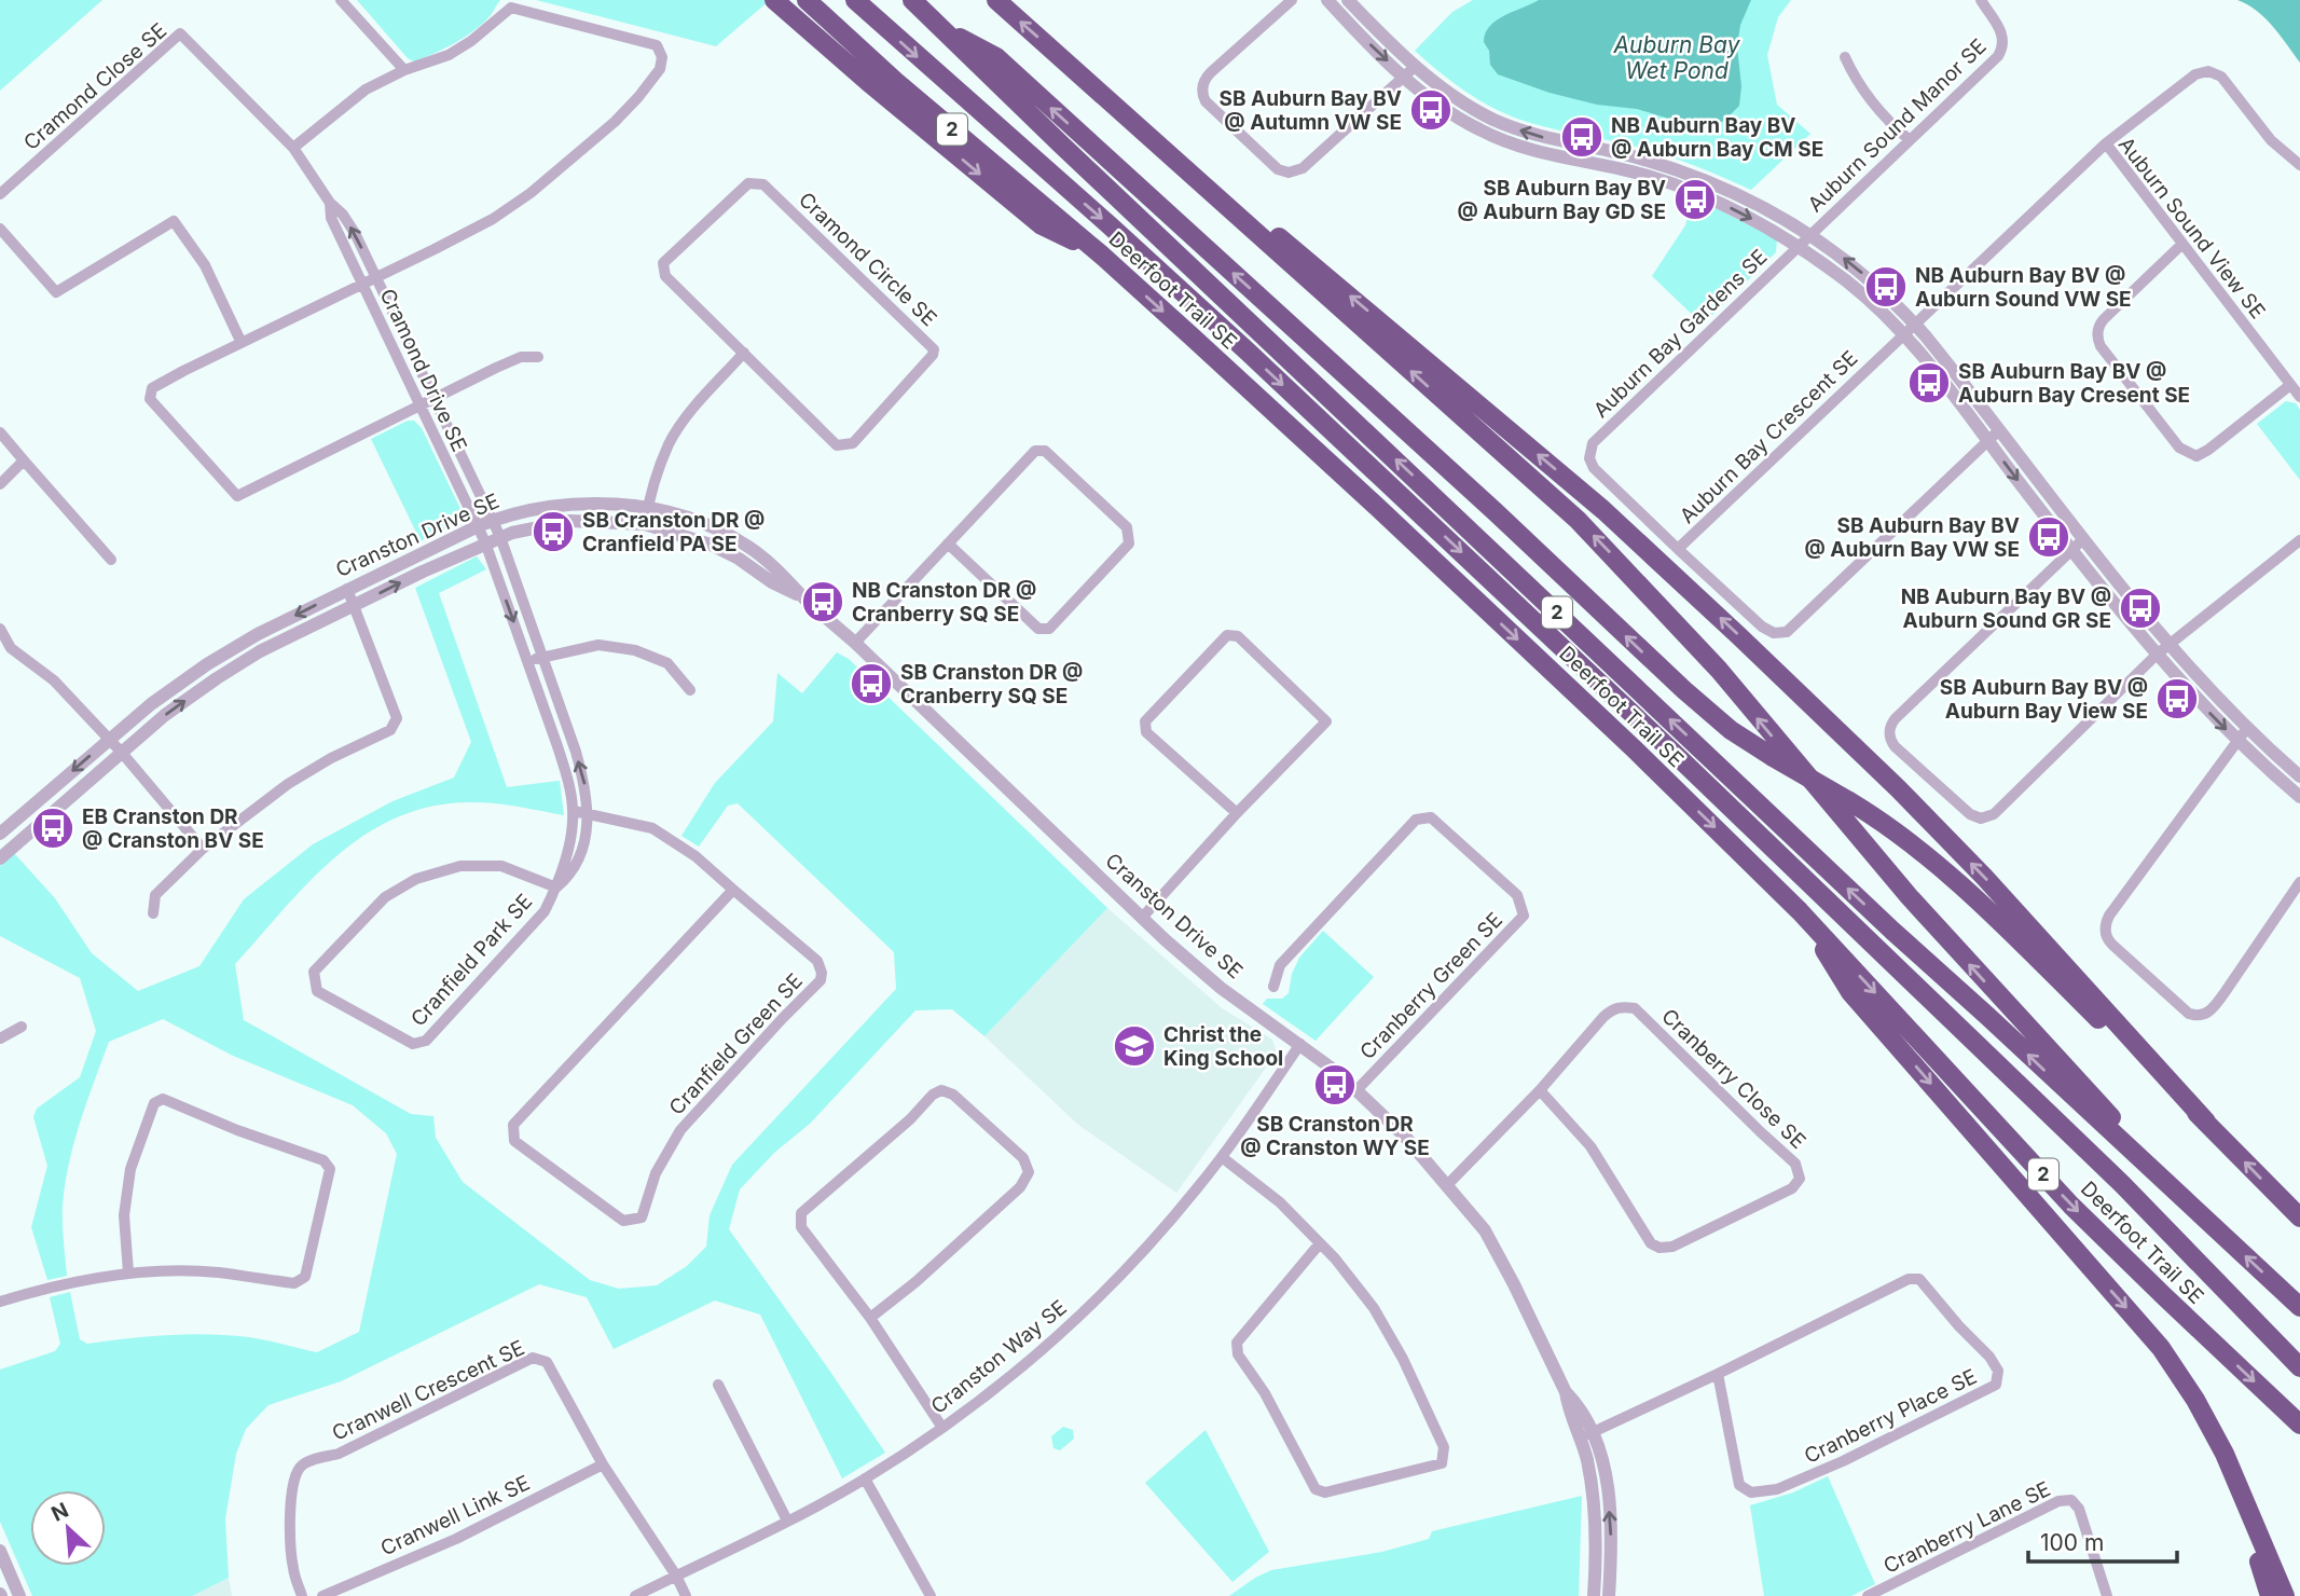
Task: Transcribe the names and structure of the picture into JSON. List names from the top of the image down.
{
  "streets": {
    "highway": ["2", "Deerfoot Trail SE"],
    "street": [
      "Cramond Close SE",
      "Auburn Sound Manor SE",
      "Auburn Sound View SE",
      "Cramond Circle SE",
      "Auburn Bay Gardens SE",
      "Cramond Drive SE",
      "Auburn Bay Crescent SE",
      "Cranston Drive SE",
      "Cranfield Park SE",
      "Cranberry Green SE",
      "Cranfield Green SE",
      "Cranberry Close SE",
      "Cranston Way SE",
      "Cranwell Crescent SE",
      "Cranberry Place SE",
      "Cranwell Link SE",
      "Cranberry Lane SE"
    ]
  },
  "crossings": [
    ["Cramond Close SE", "Cramond Drive SE"],
    ["Auburn Sound Manor SE", "Auburn Bay Gardens SE"],
    ["Auburn Sound View SE", "Auburn Bay Crescent SE"],
    ["Auburn Bay Gardens SE", "Auburn Bay Crescent SE"],
    ["Cramond Drive SE", "Cranston Drive SE"],
    ["Cramond Drive SE", "Cranfield Park SE"],
    ["Cranston Drive SE", "Cranfield Park SE"],
    ["Cranston Drive SE", "Cranberry Green SE"],
    ["Cranston Drive SE", "Cranberry Close SE"],
    ["Cranston Drive SE", "Cranston Way SE"],
    ["Cranston Drive SE", "Cranberry Place SE"],
    ["Cranfield Park SE", "Cranfield Green SE"],
    ["Cranston Way SE", "Cranwell Crescent SE"],
    ["Cranwell Crescent SE", "Cranwell Link SE"]
  ],
  "water": ["Auburn Bay Wet Pond"],
  "places": {
    "bus stop": [
      "SB Auburn Bay BV @ Autumn VW SE",
      "NB Auburn Bay BV @ Auburn Bay CM SE",
      "SB Auburn Bay BV @ Auburn Bay GD SE",
      "NB Auburn Bay BV @ Auburn Sound VW SE",
      "SB Auburn Bay BV @ Auburn Bay Cresent SE",
      "SB Cranston DR @ Cranfield PA SE",
      "SB Auburn Bay BV @ Auburn Bay VW SE",
      "NB Cranston DR @ Cranberry SQ SE",
      "NB Auburn Bay BV @ Auburn Sound GR SE",
      "SB Cranston DR @ Cranberry SQ SE",
      "SB Auburn Bay BV @ Auburn Bay View SE",
      "EB Cranston DR @ Cranston BV SE",
      "SB Cranston DR @ Cranston WY SE"
    ],
    "school or university": ["Christ the King School"]
  },
  "scale_bar": "100 m",
  "north": "top left"
}
